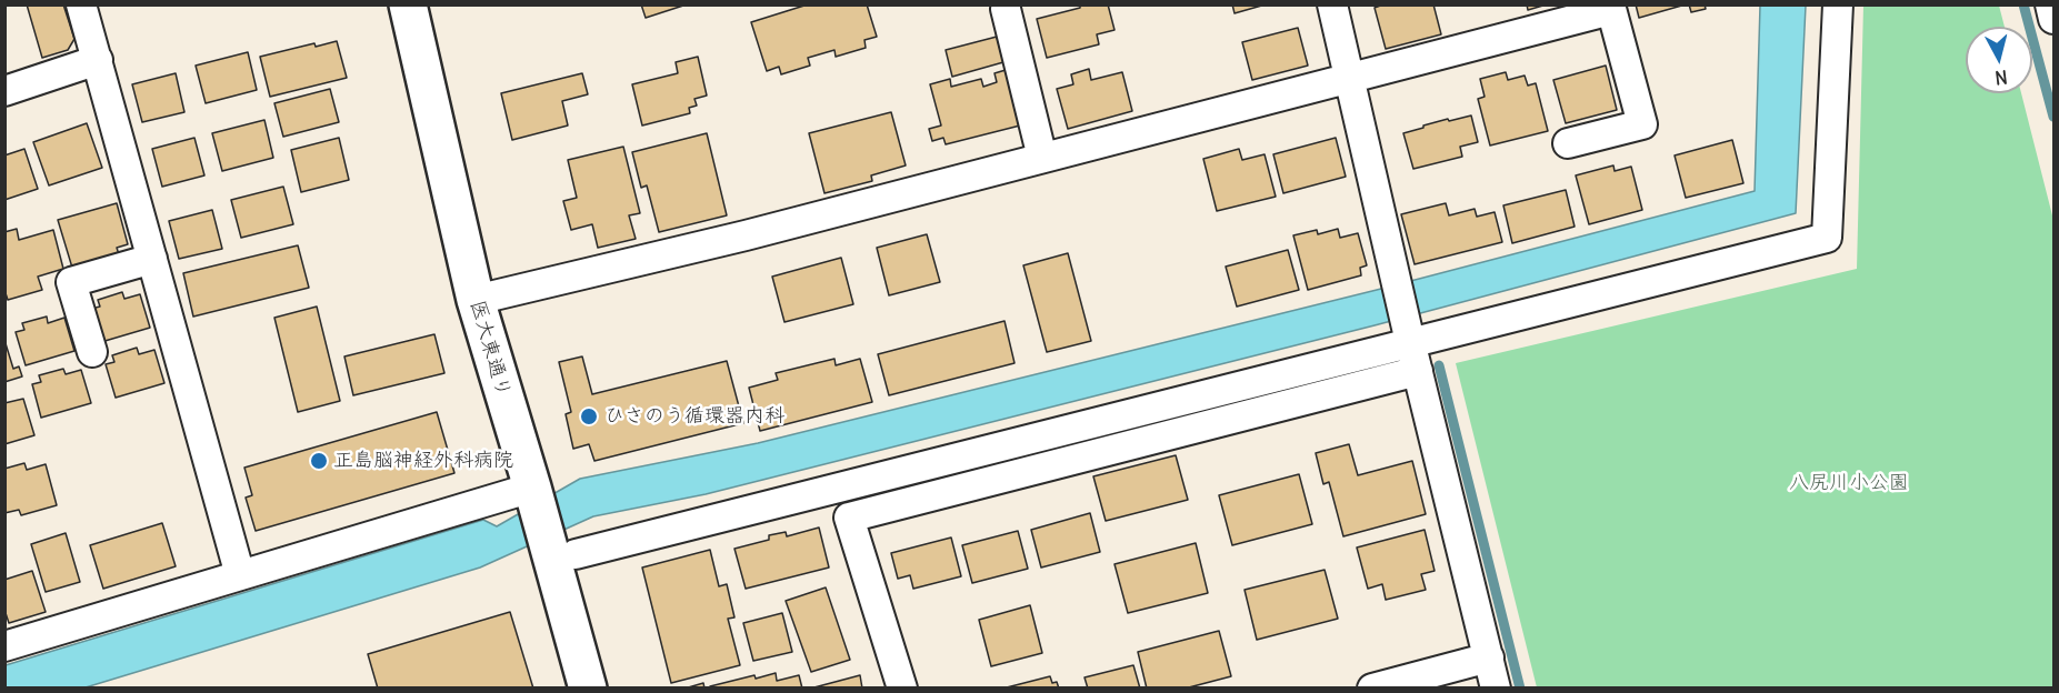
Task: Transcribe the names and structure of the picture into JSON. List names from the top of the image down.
{
  "streets": {
    "street": ["医大東通り"]
  },
  "parks": ["八尻川小公園"],
  "places": ["ひさのう循環器内科", "正島脳神経外科病院"],
  "north": "bottom"
}
